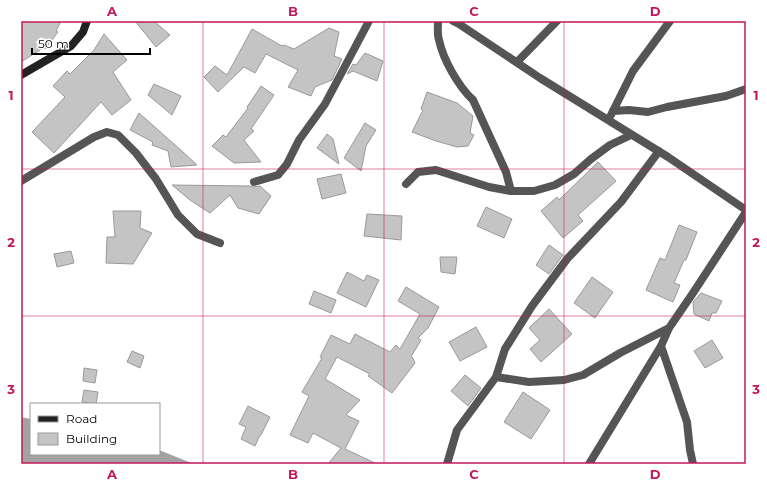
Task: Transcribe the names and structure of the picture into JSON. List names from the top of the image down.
{
  "legend": ["Road", "Building"],
  "scale_bar": "50 m",
  "grid": {
    "columns": [
      "A",
      "B",
      "C",
      "D"
    ],
    "rows": ["1", "2", "3"]
  }
}
